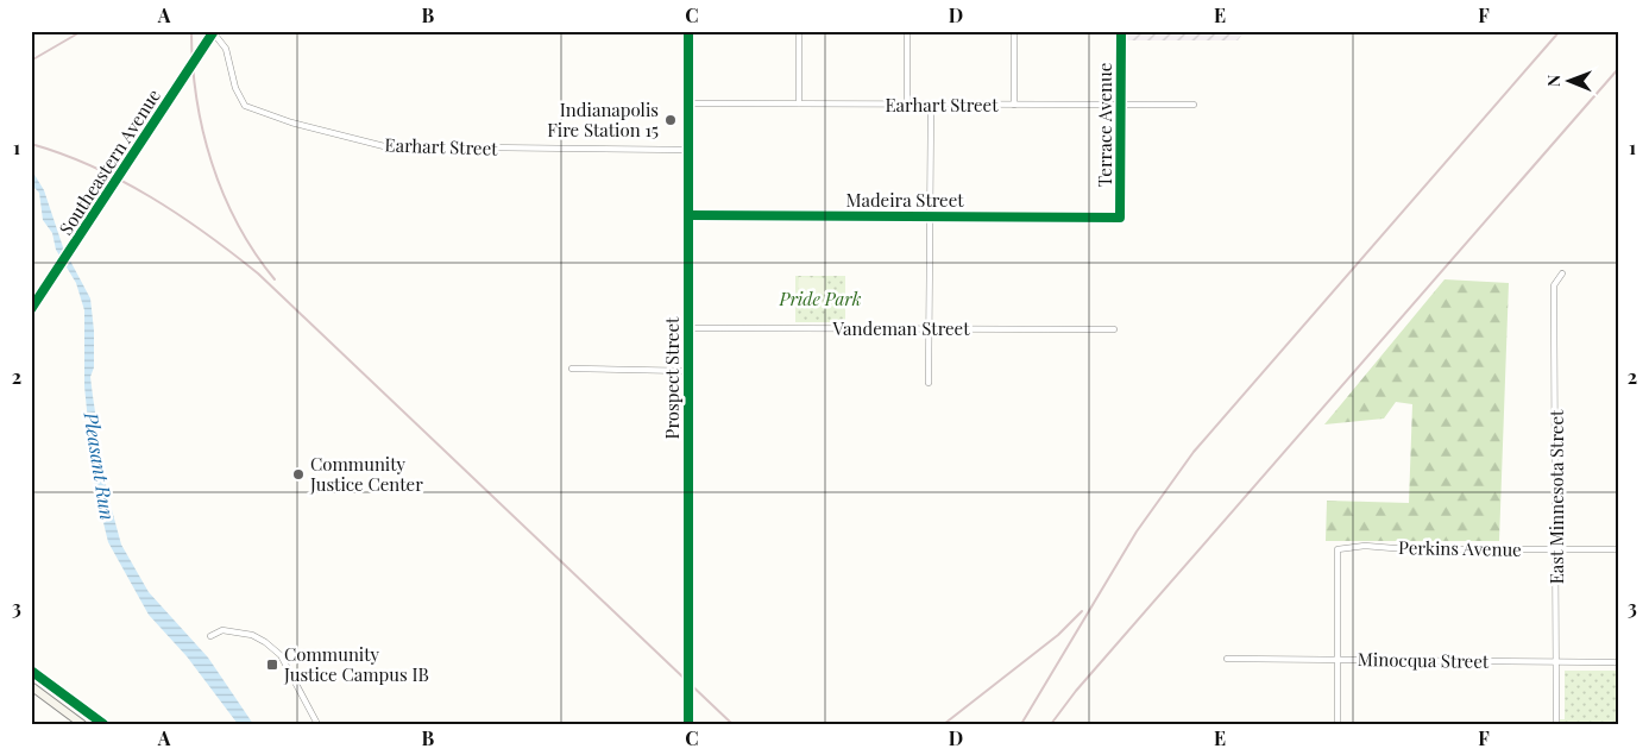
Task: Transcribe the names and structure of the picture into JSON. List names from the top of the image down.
{
  "streets": {
    "main road": ["Southeastern Avenue", "Prospect Street"],
    "street": [
      "Earhart Street",
      "Terrace Avenue",
      "Madeira Street",
      "Vandeman Street",
      "East Minnesota Street",
      "Perkins Avenue",
      "Minocqua Street"
    ]
  },
  "crossings": [
    ["Earhart Street", "Terrace Avenue"],
    ["Earhart Street", "Southeastern Avenue"],
    ["Earhart Street", "Prospect Street"],
    ["Terrace Avenue", "Madeira Street"],
    ["Madeira Street", "Prospect Street"],
    ["Vandeman Street", "Prospect Street"],
    ["East Minnesota Street", "Perkins Avenue"],
    ["East Minnesota Street", "Minocqua Street"],
    ["Perkins Avenue", "Minocqua Street"]
  ],
  "water": ["Pleasant Run"],
  "parks": ["Pride Park"],
  "places": {
    "other": ["Indianapolis Fire Station 15", "Community Justice Center"],
    "transit": ["Community Justice Campus IB"]
  },
  "north": "left",
  "grid": {
    "columns": [
      "A",
      "B",
      "C",
      "D",
      "E",
      "F"
    ],
    "rows": ["1", "2", "3"]
  }
}
